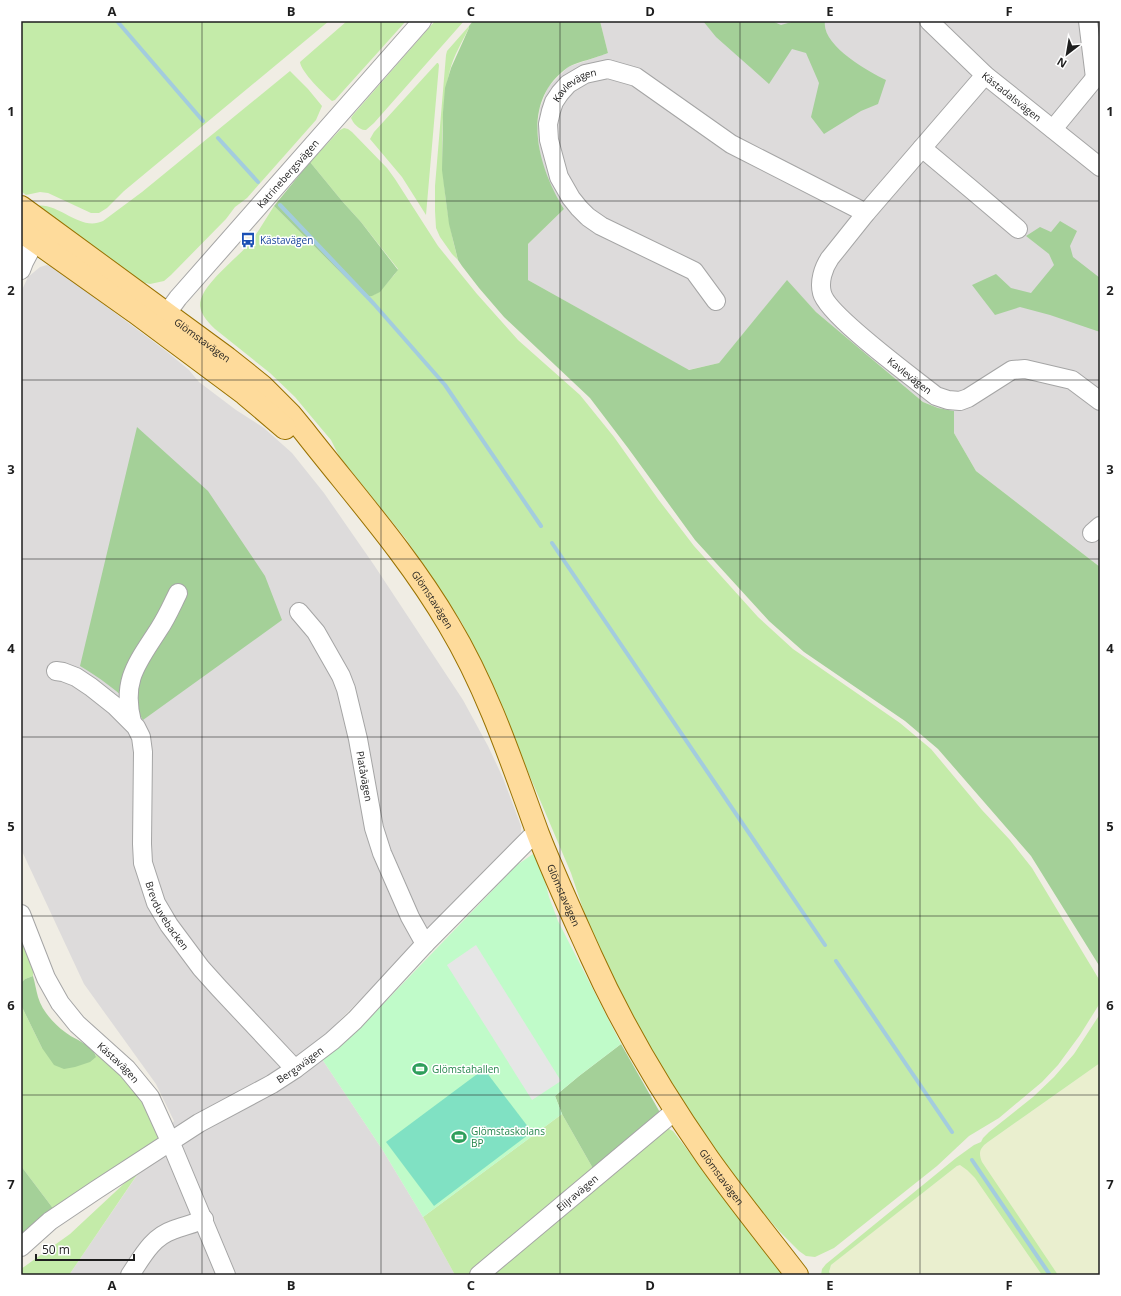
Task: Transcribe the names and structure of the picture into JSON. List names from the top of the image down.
{
  "streets": {
    "main road": ["Glömstavägen"],
    "street": [
      "Kavlevägen",
      "Kästadalsvägen",
      "Katrinebergsvägen",
      "Platåvägen",
      "Brevduvebacken",
      "Kästavägen",
      "Bergavägen",
      "Eiijravägen"
    ]
  },
  "crossings": [
    ["Kavlevägen", "Kästadalsvägen"],
    ["Katrinebergsvägen", "Glömstavägen"],
    ["Glömstavägen", "Bergavägen"],
    ["Glömstavägen", "Eiijravägen"],
    ["Platåvägen", "Bergavägen"],
    ["Brevduvebacken", "Bergavägen"],
    ["Kästavägen", "Bergavägen"]
  ],
  "places": {
    "bus stop": ["Kästavägen"],
    "sports": ["Glömstahallen", "Glömstaskolans BP"]
  },
  "scale_bar": "50 m",
  "north": "bottom left",
  "grid": {
    "columns": [
      "A",
      "B",
      "C",
      "D",
      "E",
      "F"
    ],
    "rows": [
      "1",
      "2",
      "3",
      "4",
      "5",
      "6",
      "7"
    ]
  }
}
